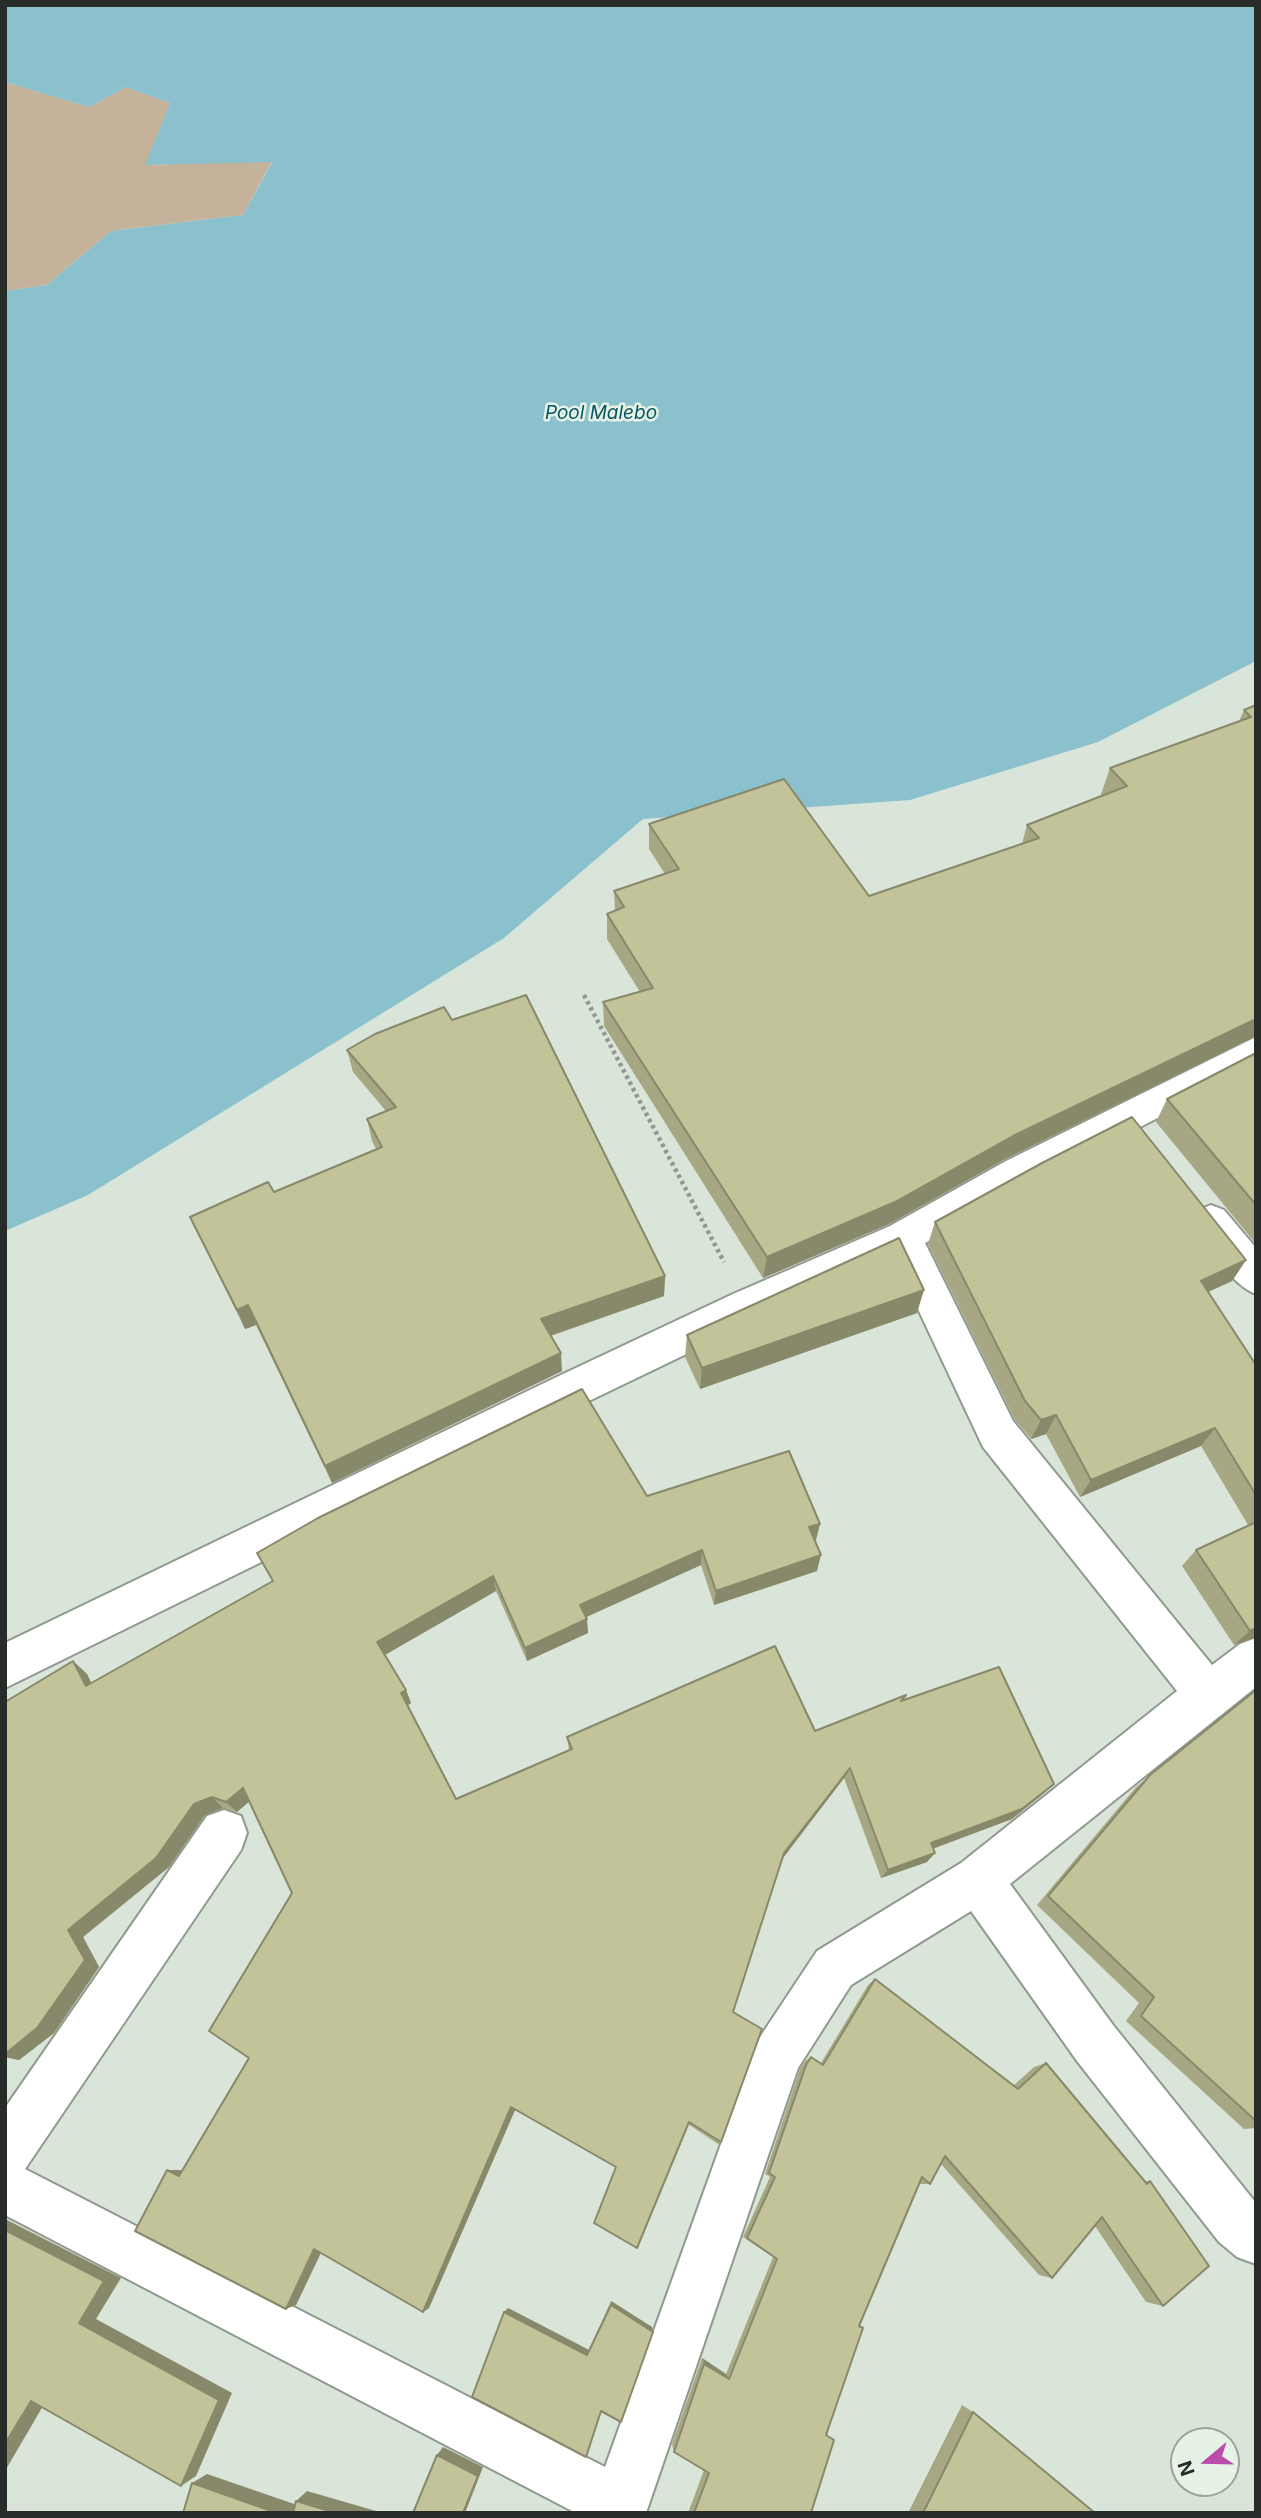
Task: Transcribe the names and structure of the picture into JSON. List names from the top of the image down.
{
  "water": ["Pool Malebo"],
  "north": "left"
}
